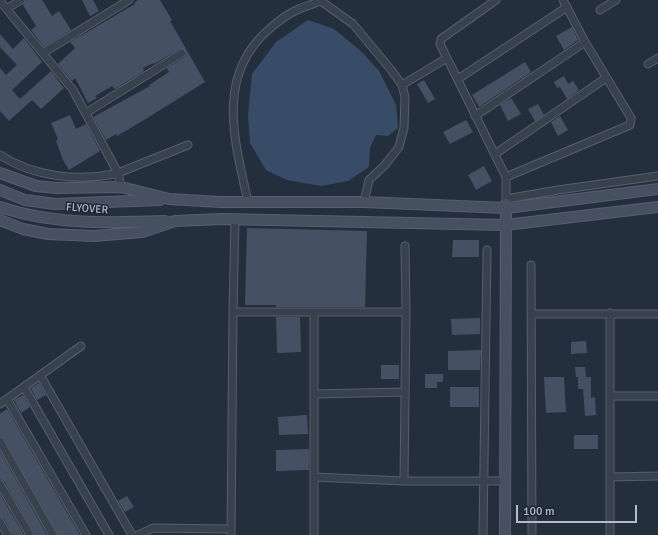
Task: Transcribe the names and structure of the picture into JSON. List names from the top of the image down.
{
  "streets": {
    "main road": ["FLYOVER"]
  },
  "scale_bar": "100 m"
}
